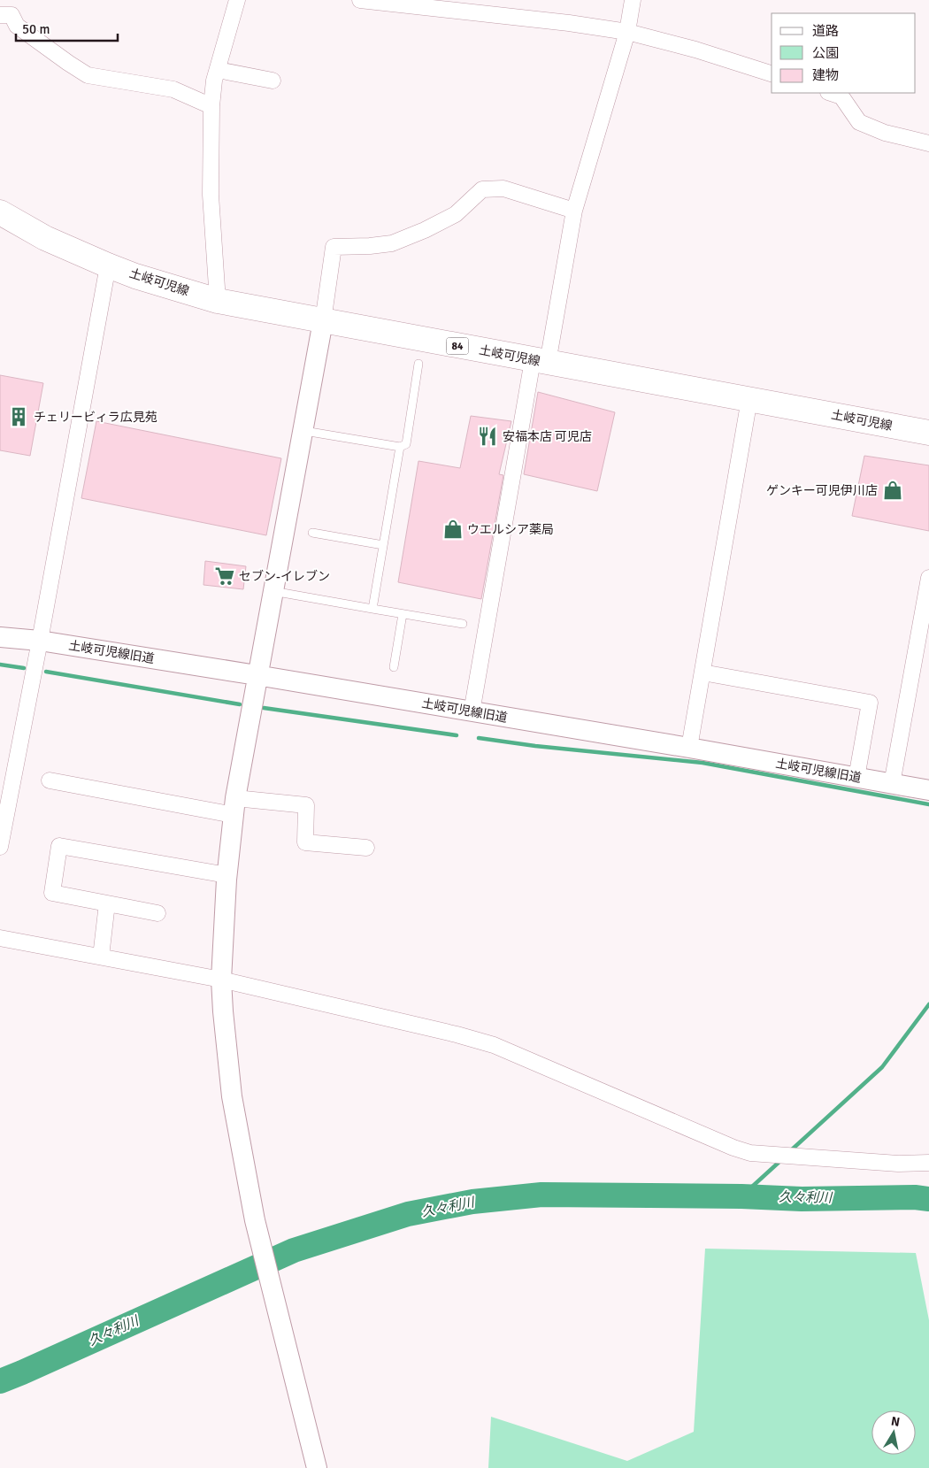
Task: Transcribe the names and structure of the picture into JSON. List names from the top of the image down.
{
  "streets": {
    "main road": ["土岐可児線", "84"],
    "street": ["土岐可児線旧道"]
  },
  "water": ["久々利川"],
  "places": {
    "building": ["チェリービィラ広見苑"],
    "restaurant": ["安福本店 可児店"],
    "shop": ["ゲンキー可児伊川店", "ウエルシア薬局"],
    "supermarket": ["セブン-イレブン"]
  },
  "legend": ["道路", "公園", "建物"],
  "scale_bar": "50 m",
  "north": "top"
}
